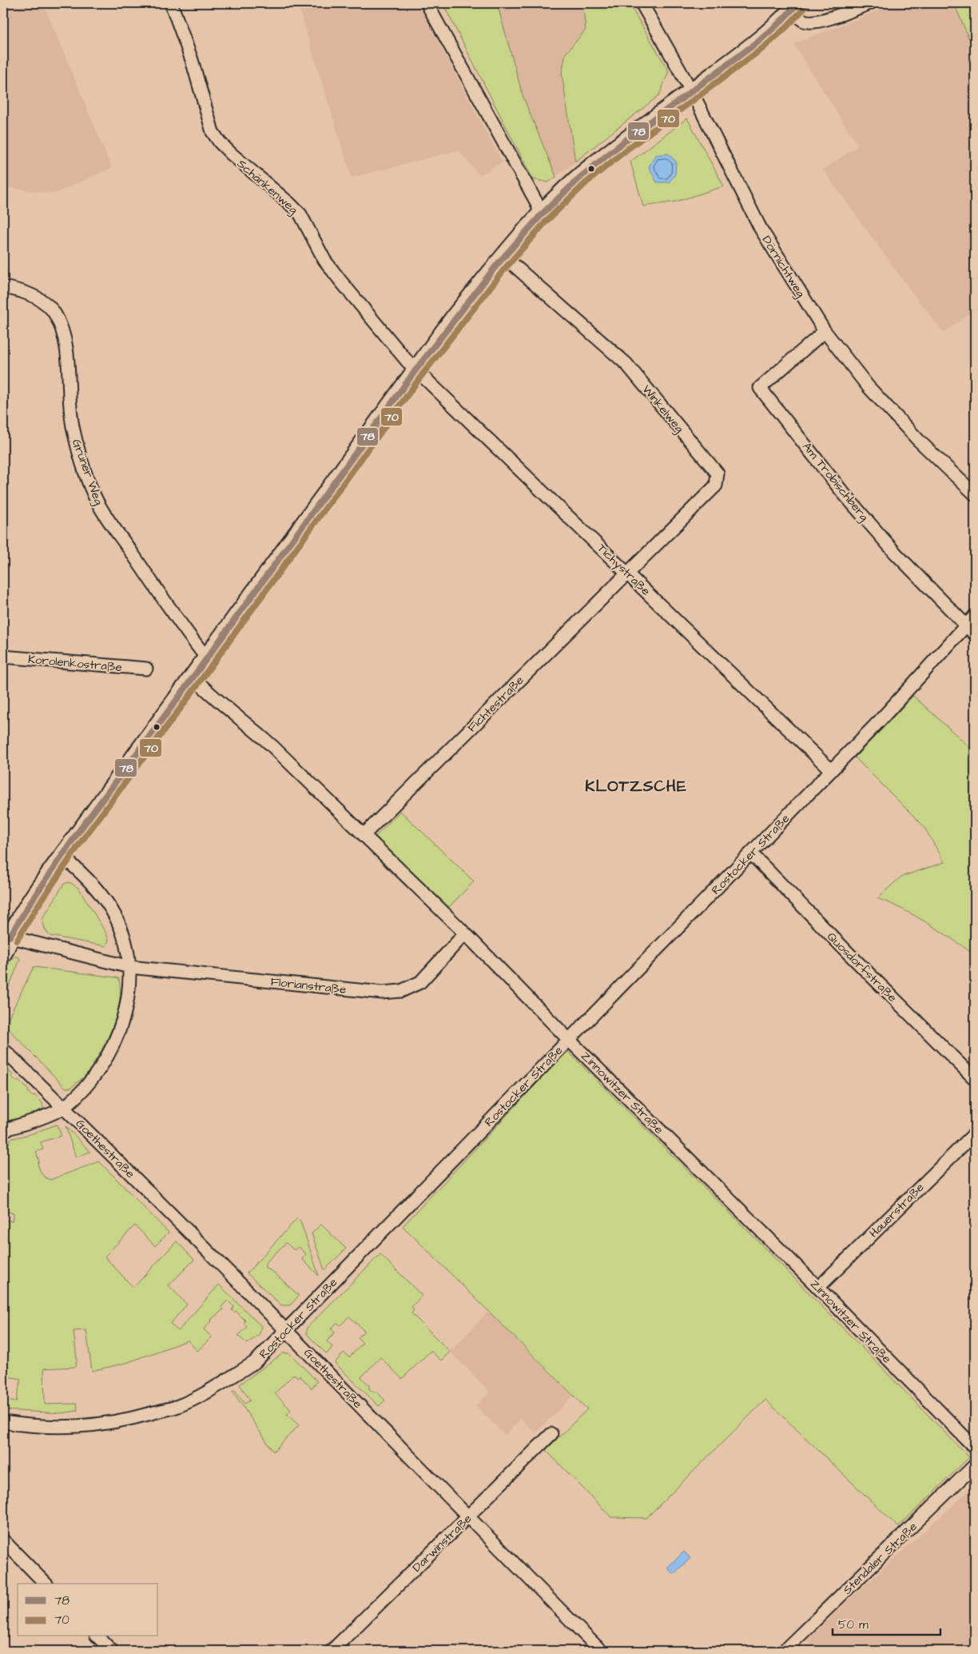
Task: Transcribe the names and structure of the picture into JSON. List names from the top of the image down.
{
  "streets": {
    "street": [
      "Schänkenweg",
      "Dörnichtweg",
      "Winkelweg",
      "Grüner Weg",
      "Am Trobischberg",
      "Tichystraße",
      "Korolenkostraße",
      "Fichtestraße",
      "Rostocker Straße",
      "Quosdorfstraße",
      "Florianstraße",
      "Zinnowitzer Straße",
      "Goethestraße",
      "Hauerstraße",
      "Darwinstraße",
      "Stendaler Straße"
    ]
  },
  "crossings": [
    ["Schänkenweg", "Tichystraße"],
    ["Dörnichtweg", "Am Trobischberg"],
    ["Winkelweg", "Tichystraße"],
    ["Winkelweg", "Fichtestraße"],
    ["Am Trobischberg", "Rostocker Straße"],
    ["Tichystraße", "Fichtestraße"],
    ["Tichystraße", "Rostocker Straße"],
    ["Fichtestraße", "Zinnowitzer Straße"],
    ["Rostocker Straße", "Quosdorfstraße"],
    ["Rostocker Straße", "Zinnowitzer Straße"],
    ["Rostocker Straße", "Goethestraße"],
    ["Florianstraße", "Zinnowitzer Straße"],
    ["Zinnowitzer Straße", "Hauerstraße"],
    ["Goethestraße", "Darwinstraße"]
  ],
  "districts": ["KLOTZSCHE"],
  "lines": ["transit line 78", "transit line 70"],
  "legend": ["78", "70"],
  "scale_bar": "50 m"
}
